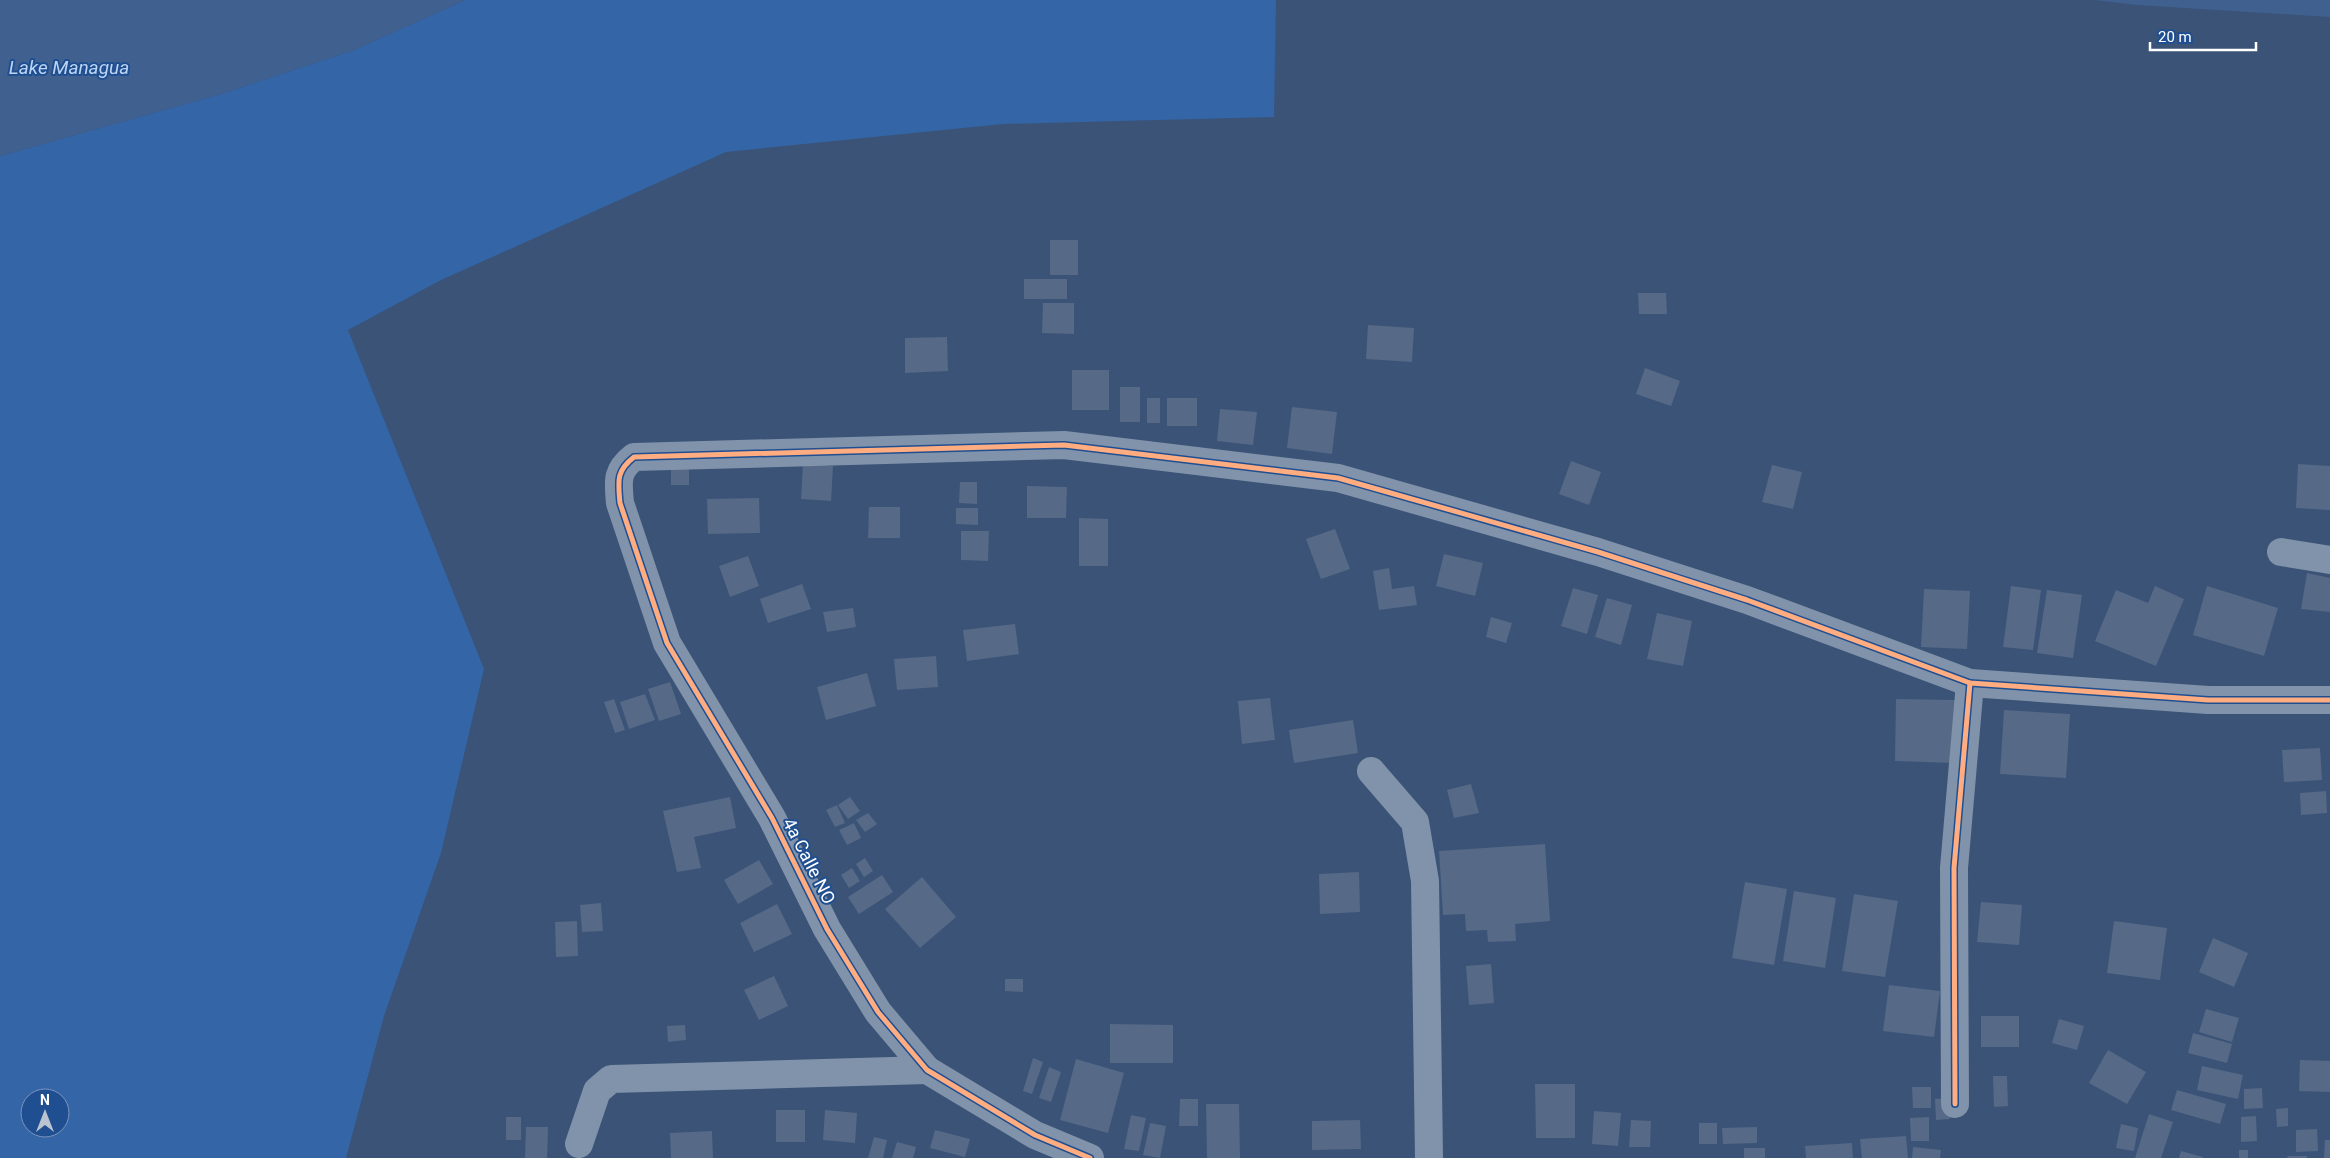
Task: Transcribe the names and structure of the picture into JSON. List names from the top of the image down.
{
  "streets": {
    "street": ["4a Calle NO"]
  },
  "water": ["Lake Managua"],
  "scale_bar": "20 m",
  "north": "top"
}
